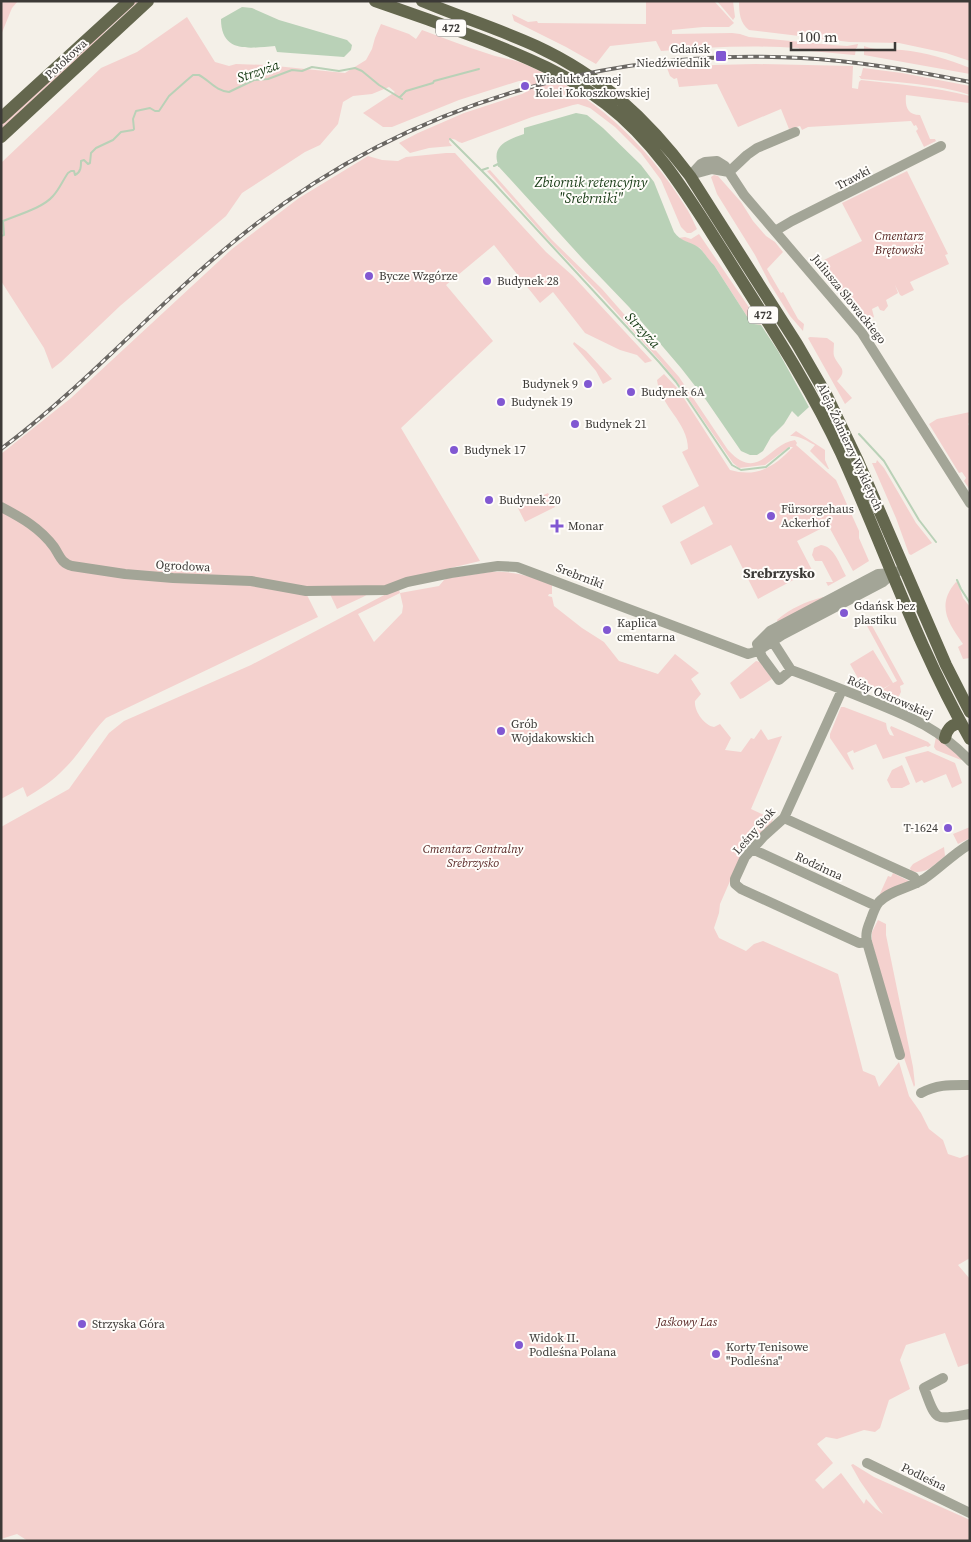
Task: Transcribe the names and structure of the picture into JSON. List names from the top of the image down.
{
  "streets": {
    "main road": ["472", "Potokowa", "Aleja Żołnierzy Wyklętych"],
    "street": [
      "Trawki",
      "Juliusza Słowackiego",
      "Ogrodowa",
      "Srebrniki",
      "Róży Ostrowskiej",
      "Leśny Stok",
      "Rodzinna",
      "Podleśna"
    ]
  },
  "crossings": [
    ["472", "Aleja Żołnierzy Wyklętych"],
    ["Trawki", "Juliusza Słowackiego"],
    ["Ogrodowa", "Srebrniki"],
    ["Róży Ostrowskiej", "Leśny Stok"],
    ["Leśny Stok", "Rodzinna"]
  ],
  "districts": ["Srebrzysko"],
  "water": ["Strzyża", "Zbiornik retencyjny \"Srebrniki\""],
  "parks": ["Cmentarz Brętowski", "Cmentarz Centralny Srebrzysko", "Jaśkowy Las"],
  "places": {
    "transit": ["Gdańsk Niedźwiednik"],
    "other": [
      "Wiadukt dawnej Kolei Kokoszkowskiej",
      "Bycze Wzgórze",
      "Budynek 28",
      "Budynek 9",
      "Budynek 6A",
      "Budynek 19",
      "Budynek 21",
      "Budynek 17",
      "Budynek 20",
      "Fürsorgehaus Ackerhof",
      "Gdańsk bez plastiku",
      "Kaplica cmentarna",
      "Grób Wojdakowskich",
      "T-1624",
      "Strzyska Góra",
      "Widok II. Podleśna Polana",
      "Korty Tenisowe \"Podleśna\""
    ],
    "health": ["Monar"]
  },
  "scale_bar": "100 m"
}
